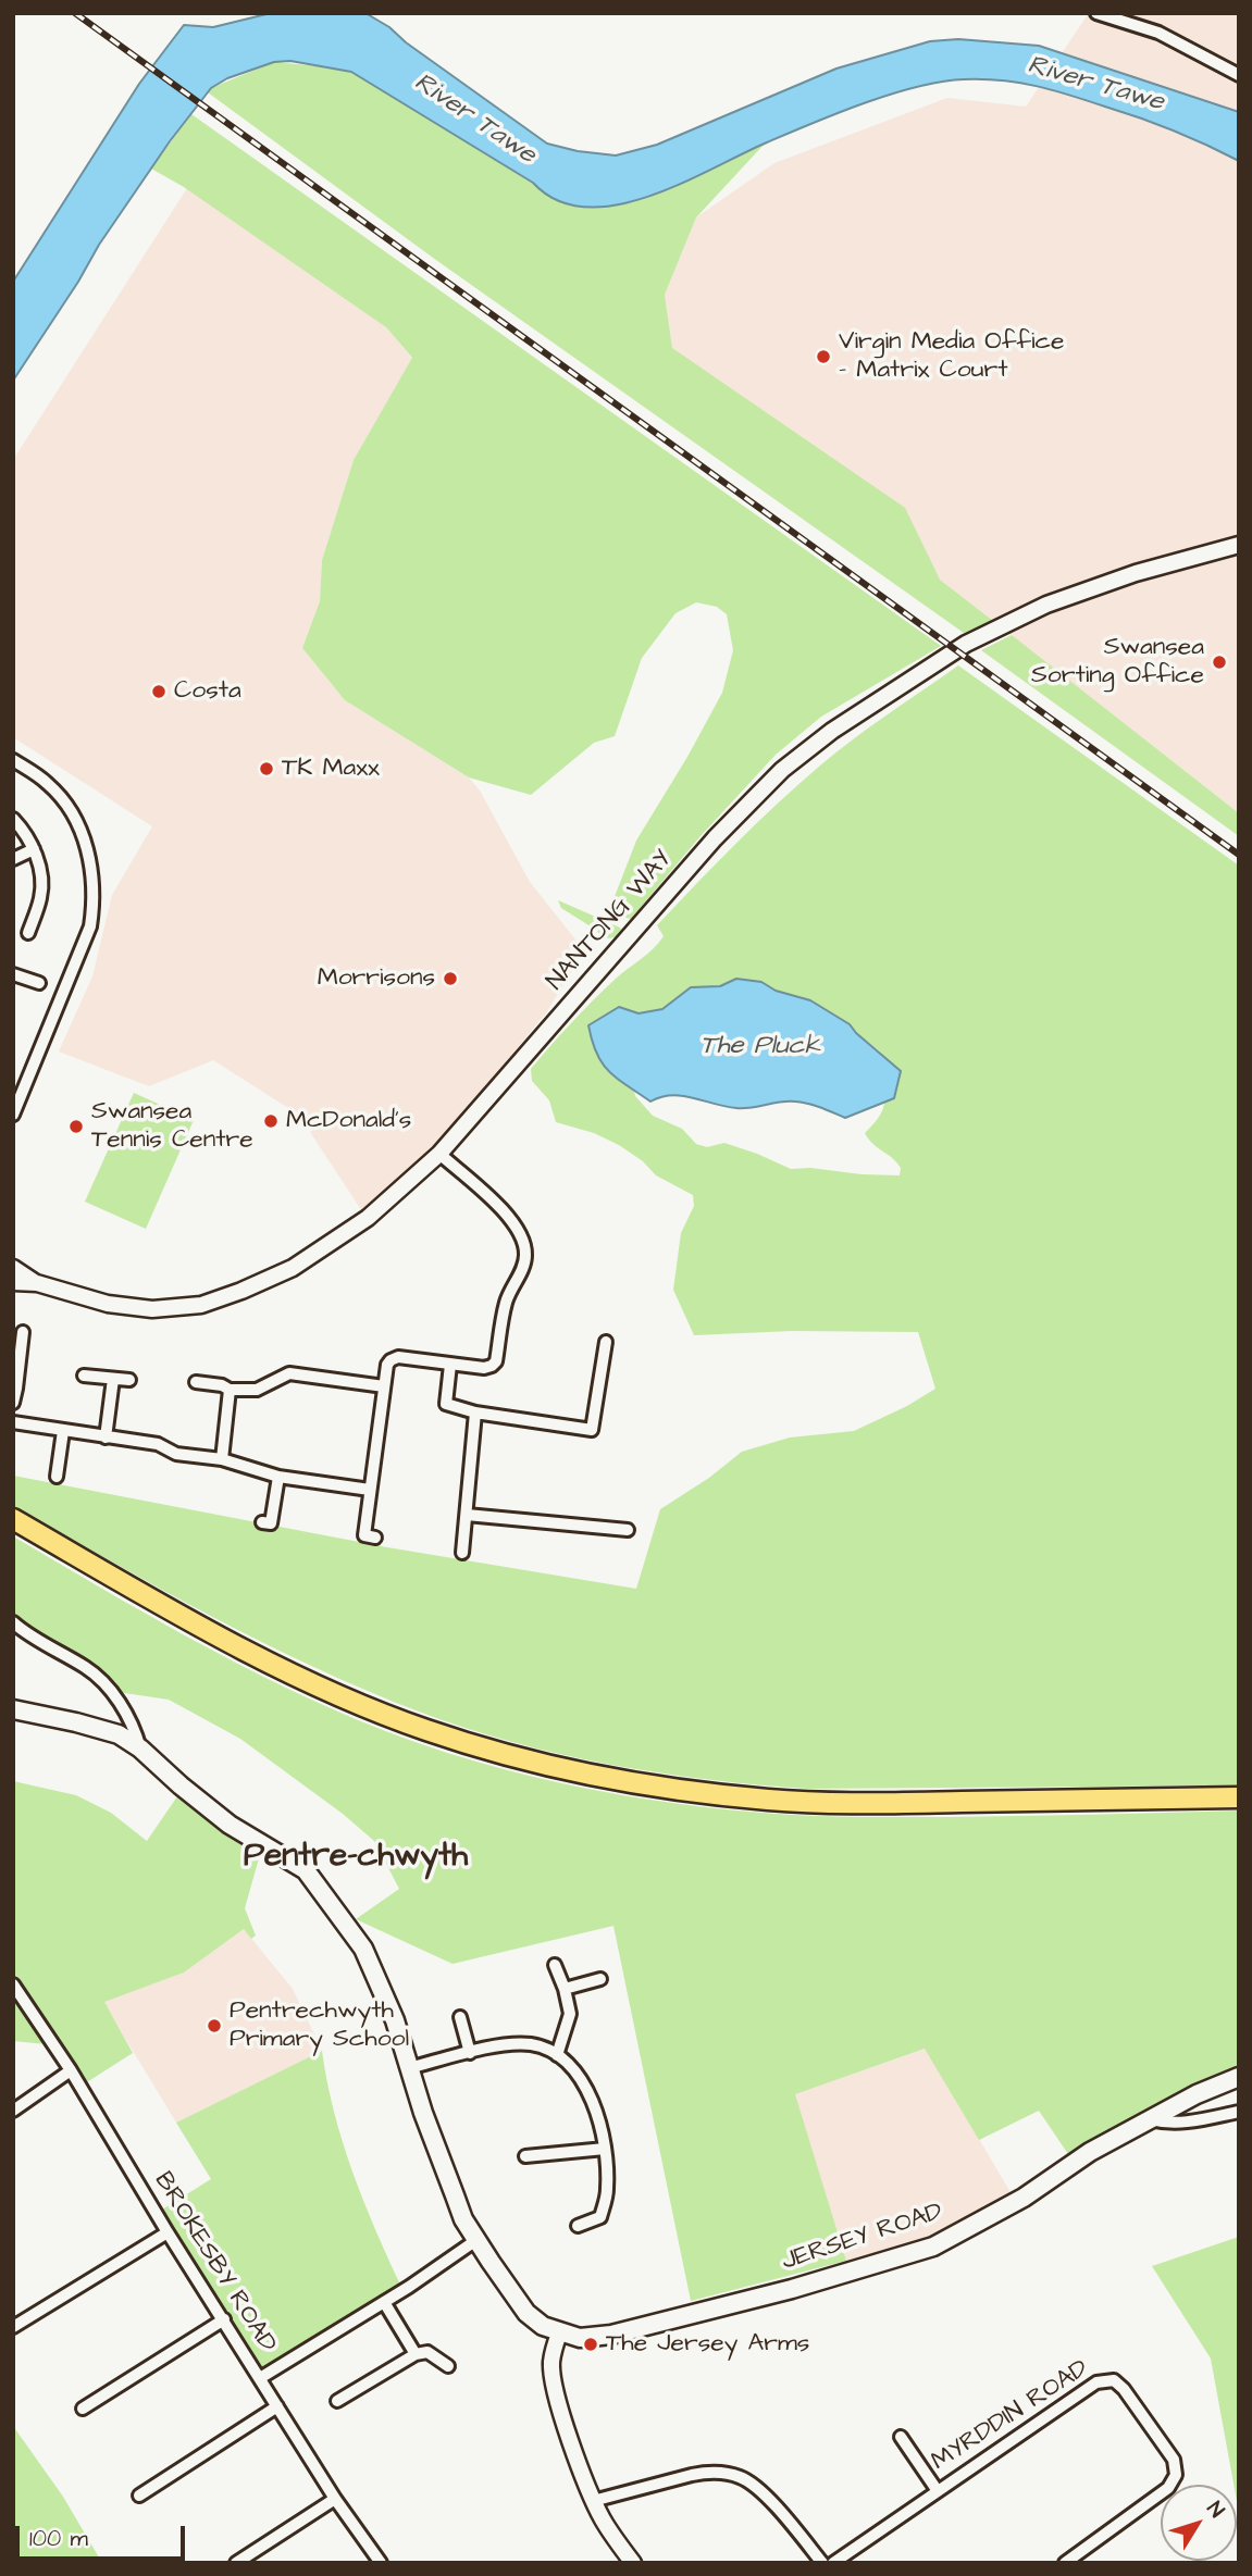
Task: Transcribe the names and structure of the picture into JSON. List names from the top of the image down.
{
  "streets": {
    "main road": ["JERSEY ROAD"],
    "street": ["NANTONG WAY", "BROKESBY ROAD", "MYRDDIN ROAD"]
  },
  "districts": ["Pentre-chwyth"],
  "water": ["River Tawe", "The Pluck"],
  "places": [
    "Virgin Media Office - Matrix Court",
    "Swansea Sorting Office",
    "Costa",
    "TK Maxx",
    "Morrisons",
    "McDonald's",
    "Swansea Tennis Centre",
    "Pentrechwyth Primary School",
    "The Jersey Arms"
  ],
  "scale_bar": "100 m",
  "north": "top right"
}
